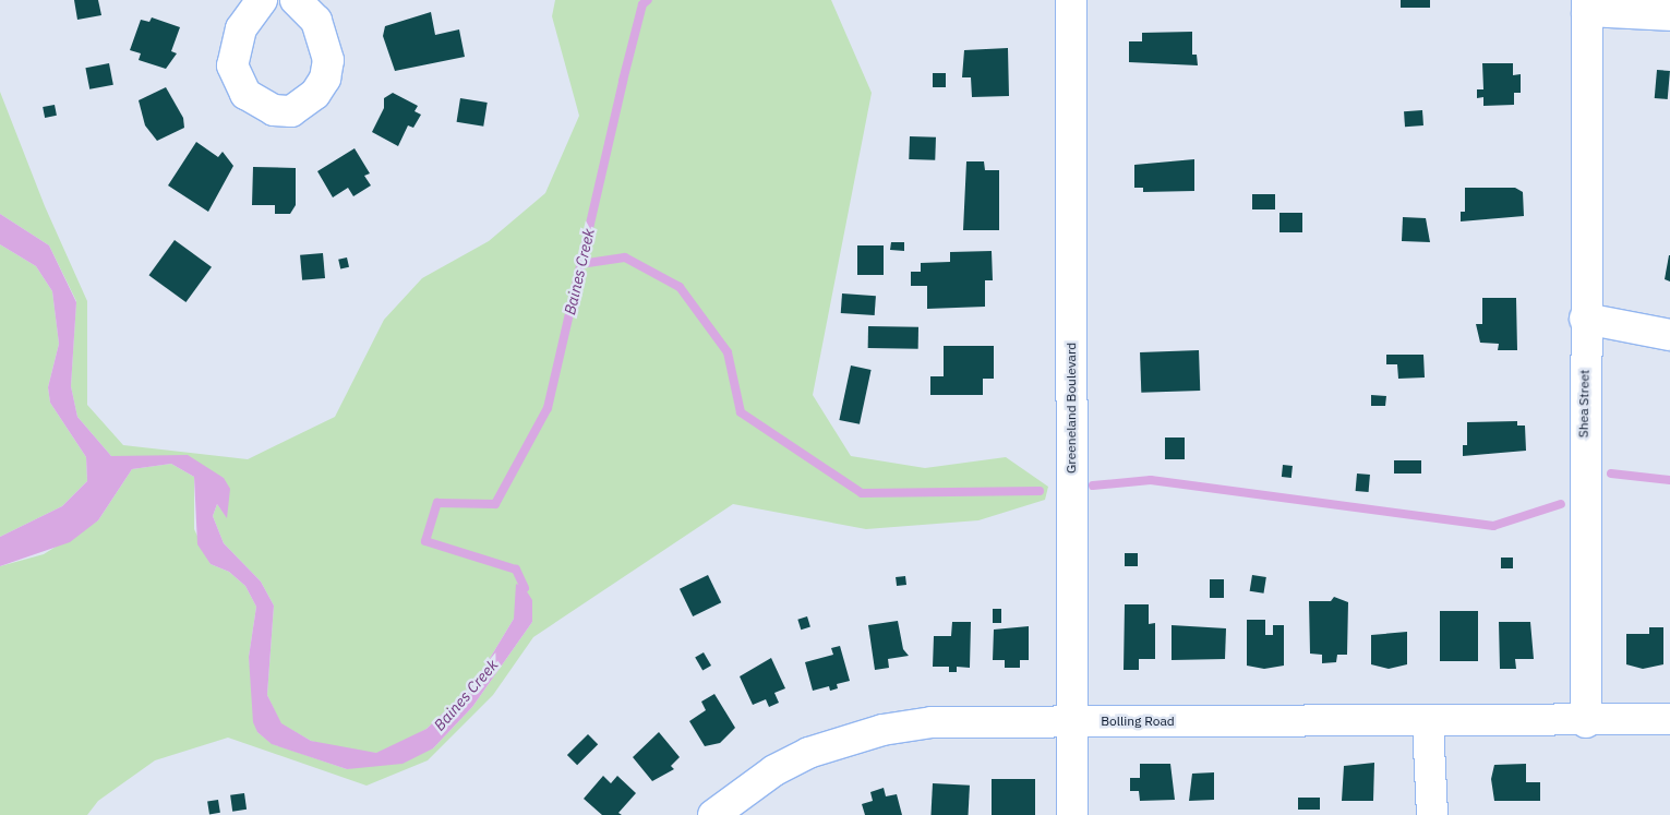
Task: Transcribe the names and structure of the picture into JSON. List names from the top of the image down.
{
  "streets": {
    "street": ["Shea Street", "Greeneland Boulevard", "Bolling Road"]
  },
  "crossings": [
    ["Shea Street", "Bolling Road"],
    ["Greeneland Boulevard", "Bolling Road"]
  ],
  "water": ["Baines Creek"]
}
